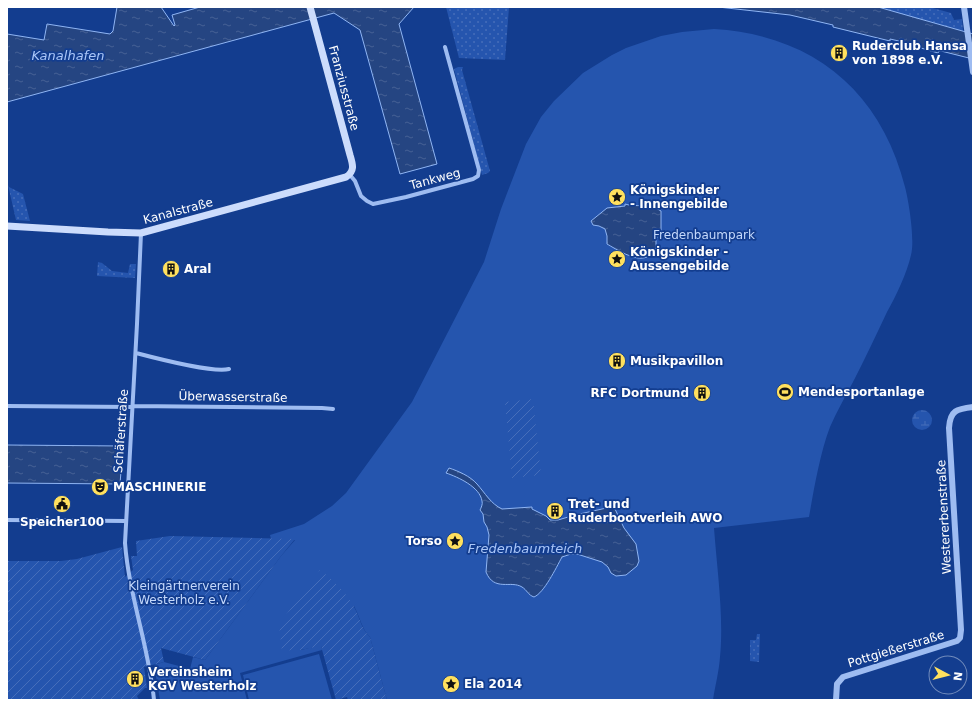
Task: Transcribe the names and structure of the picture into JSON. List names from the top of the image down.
{
  "streets": {
    "main road": ["Franziusstraße", "Kanalstraße"],
    "street": [
      "Tankweg",
      "Überwasserstraße",
      "Schäferstraße",
      "Westererbenstraße",
      "Pottgießerstraße"
    ]
  },
  "crossings": [
    ["Franziusstraße", "Tankweg"],
    ["Franziusstraße", "Kanalstraße"],
    ["Tankweg", "Kanalstraße"],
    ["Kanalstraße", "Schäferstraße"],
    ["Überwasserstraße", "Schäferstraße"],
    ["Westererbenstraße", "Pottgießerstraße"]
  ],
  "water": ["Kanalhafen", "Fredenbaumteich"],
  "parks": ["Fredenbaumpark", "Kleingärtnerverein Westerholz e.V."],
  "places": {
    "building": [
      "Ruderclub Hansa von 1898 e.V.",
      "Aral",
      "Musikpavillon",
      "RFC Dortmund",
      "Tret- und Ruderbootverleih AWO",
      "Vereinsheim KGV Westerholz"
    ],
    "place": [
      "Königskinder - Innengebilde",
      "Königskinder - Aussengebilde",
      "Torso",
      "Ela 2014"
    ],
    "sports": ["Mendesportanlage"],
    "theatre": ["MASCHINERIE"],
    "public building": ["Speicher100"]
  },
  "north": "right"
}
